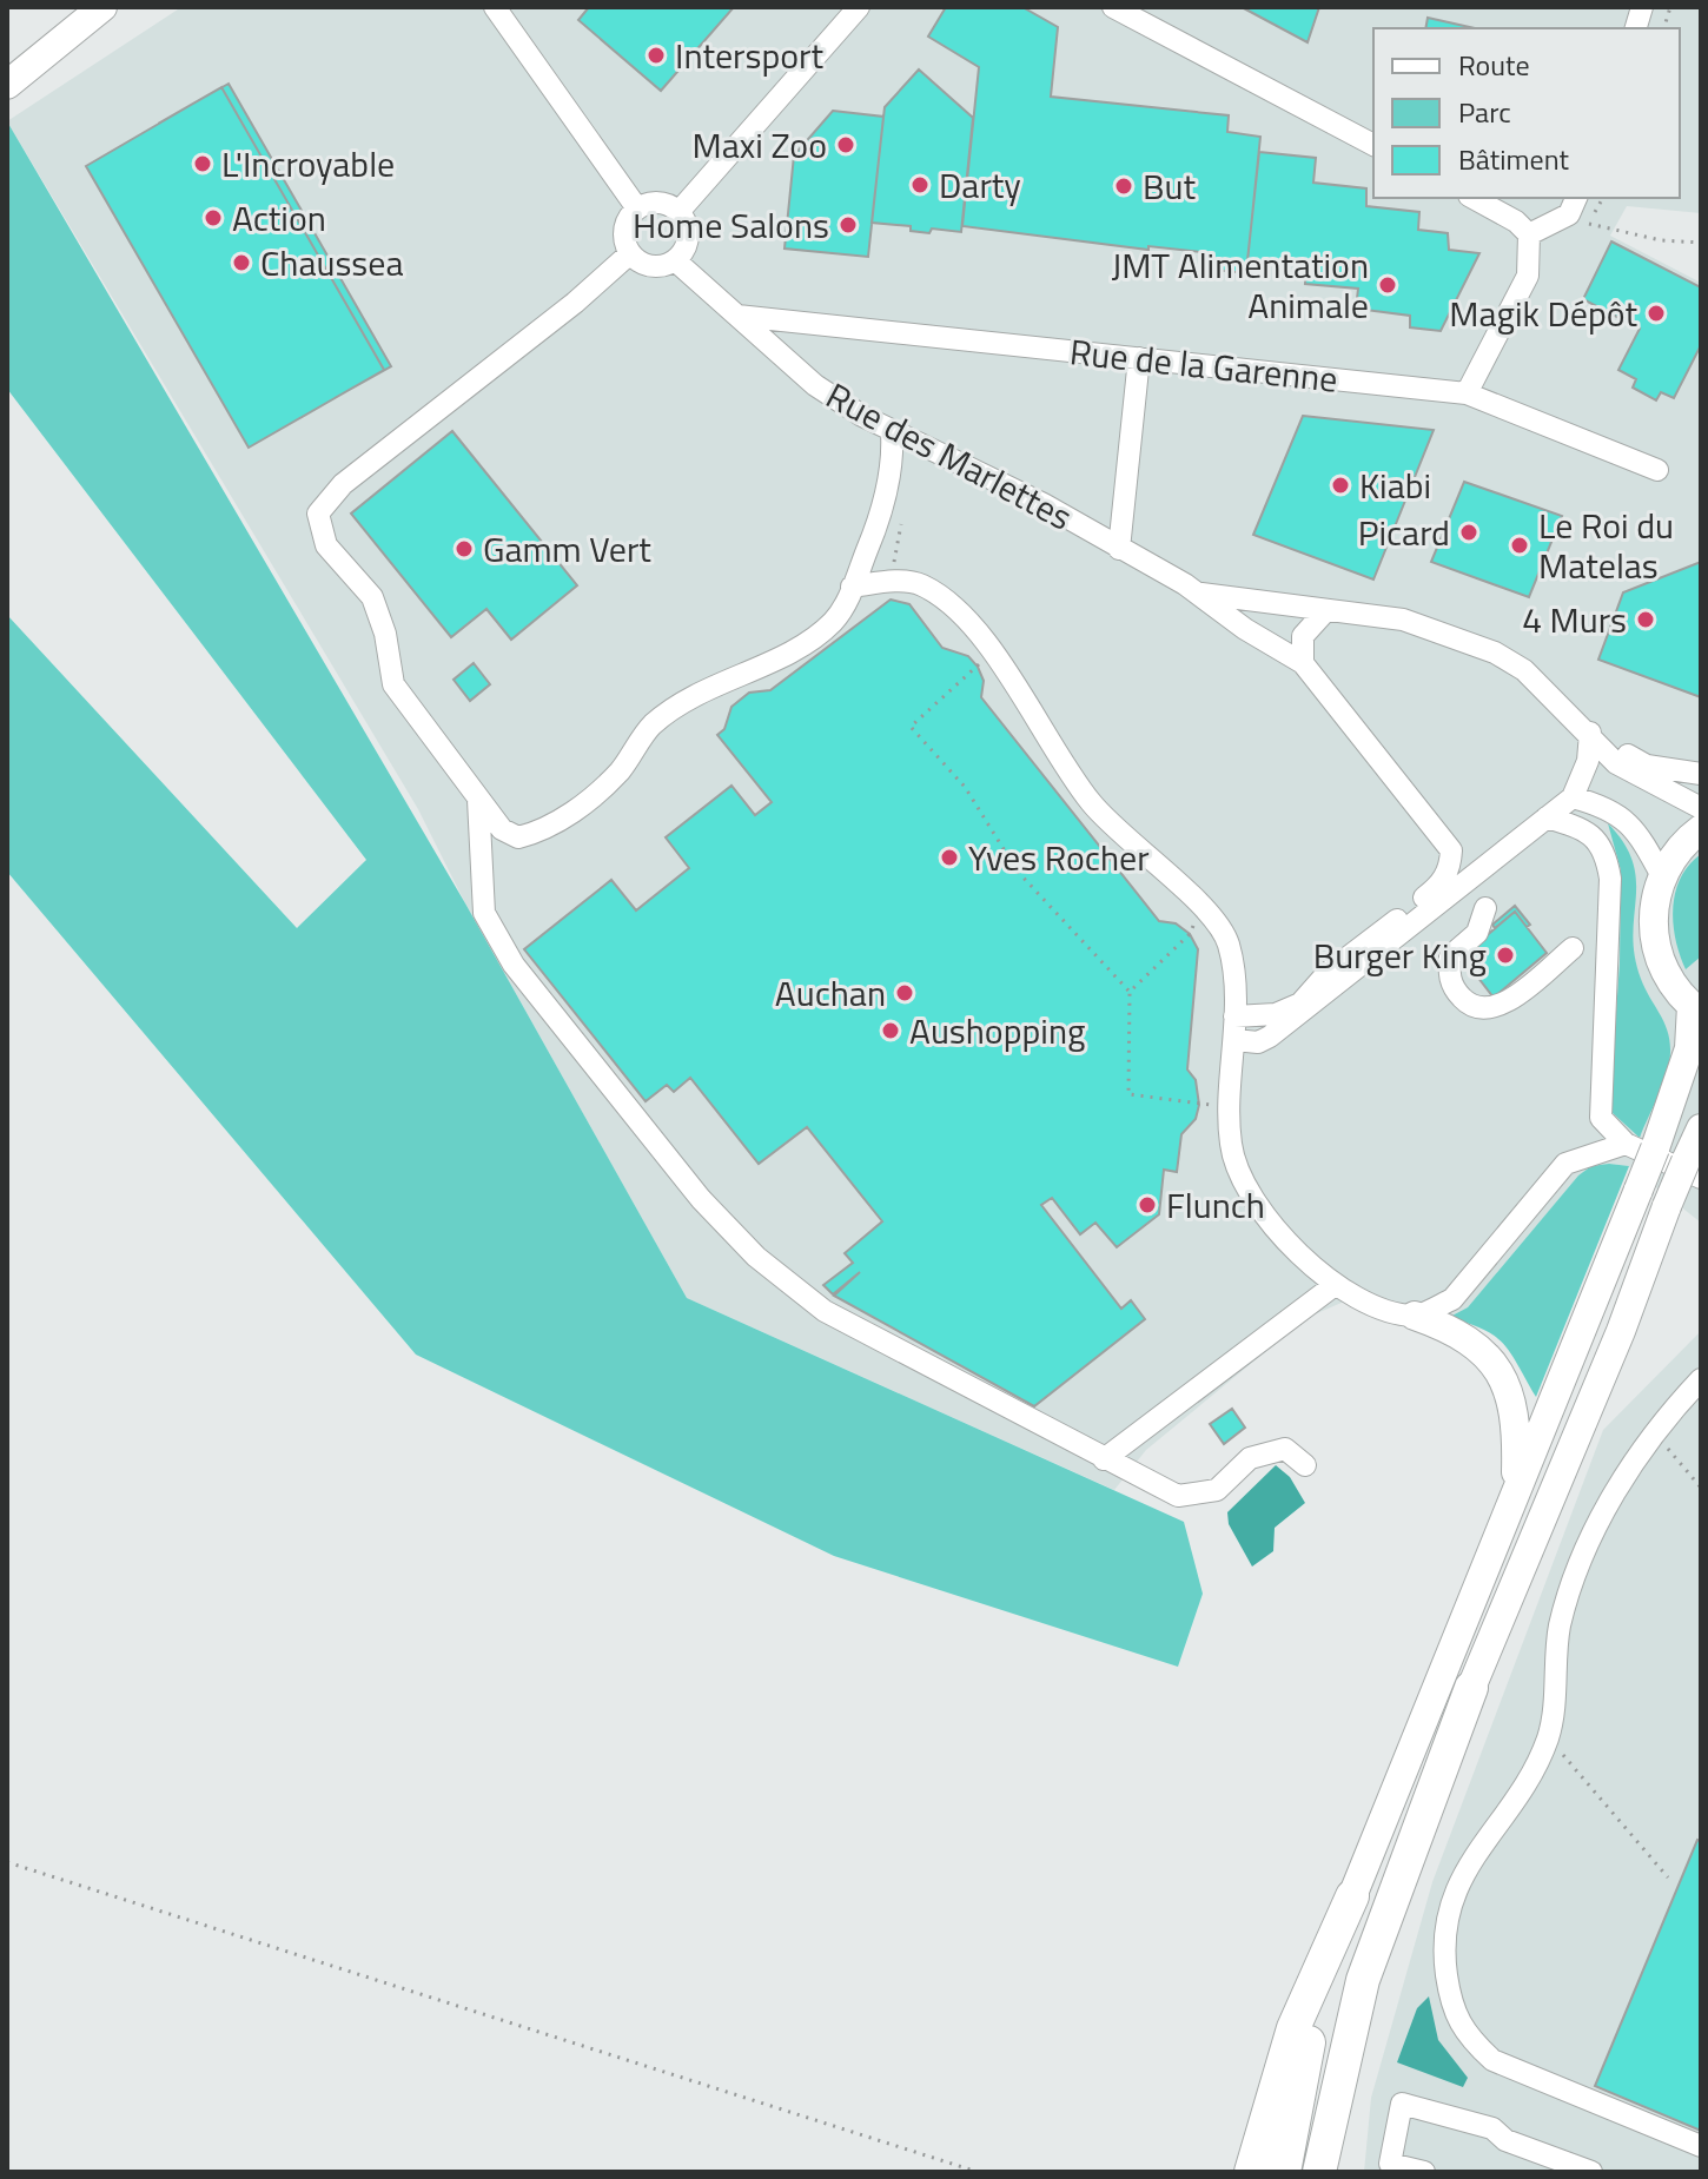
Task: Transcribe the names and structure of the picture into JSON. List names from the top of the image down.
{
  "streets": {
    "street": ["Rue de la Garenne", "Rue des Marlettes"]
  },
  "crossings": [
    ["Rue de la Garenne", "Rue des Marlettes"]
  ],
  "places": [
    "Intersport",
    "Maxi Zoo",
    "L'Incroyable",
    "Darty",
    "But",
    "Action",
    "Home Salons",
    "Chaussea",
    "JMT Alimentation Animale",
    "Magik Dépôt",
    "Kiabi",
    "Picard",
    "Le Roi du Matelas",
    "Gamm Vert",
    "4 Murs",
    "Yves Rocher",
    "Burger King",
    "Auchan",
    "Aushopping",
    "Flunch"
  ],
  "legend": ["Route", "Parc", "Bâtiment"]
}
